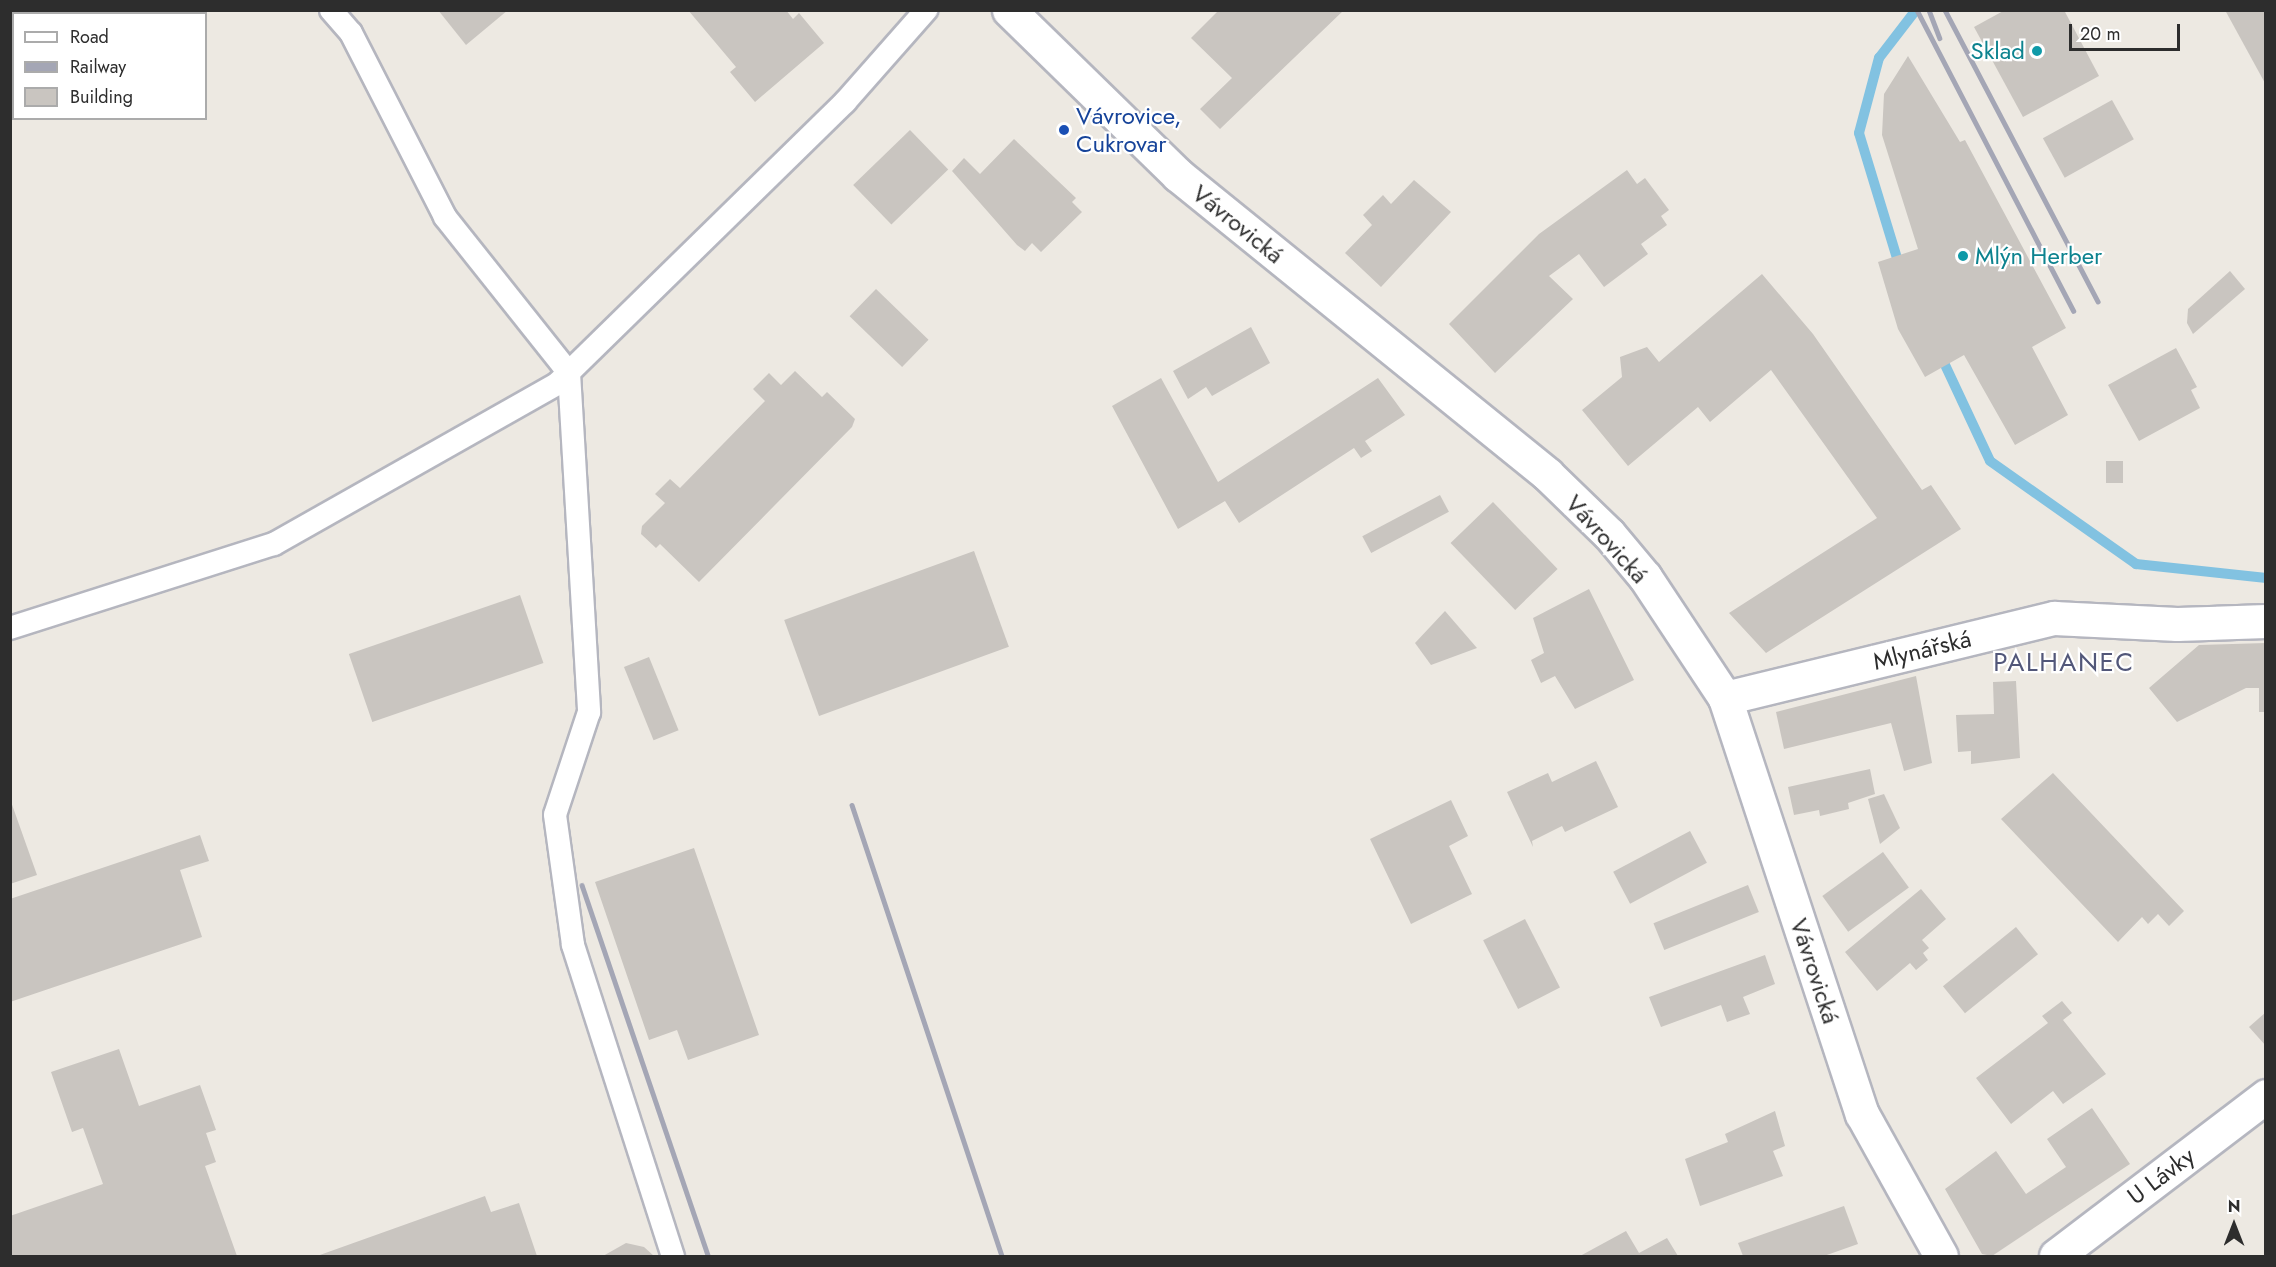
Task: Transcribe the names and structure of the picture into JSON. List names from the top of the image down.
{
  "streets": {
    "street": ["Vávrovická", "Mlynářská", "U Lávky"]
  },
  "crossings": [
    ["Vávrovická", "Mlynářská"]
  ],
  "districts": ["PALHANEC"],
  "places": ["Sklad", "Vávrovice, Cukrovar", "Mlýn Herber"],
  "legend": ["Road", "Railway", "Building"],
  "scale_bar": "20 m",
  "north": "top"
}
